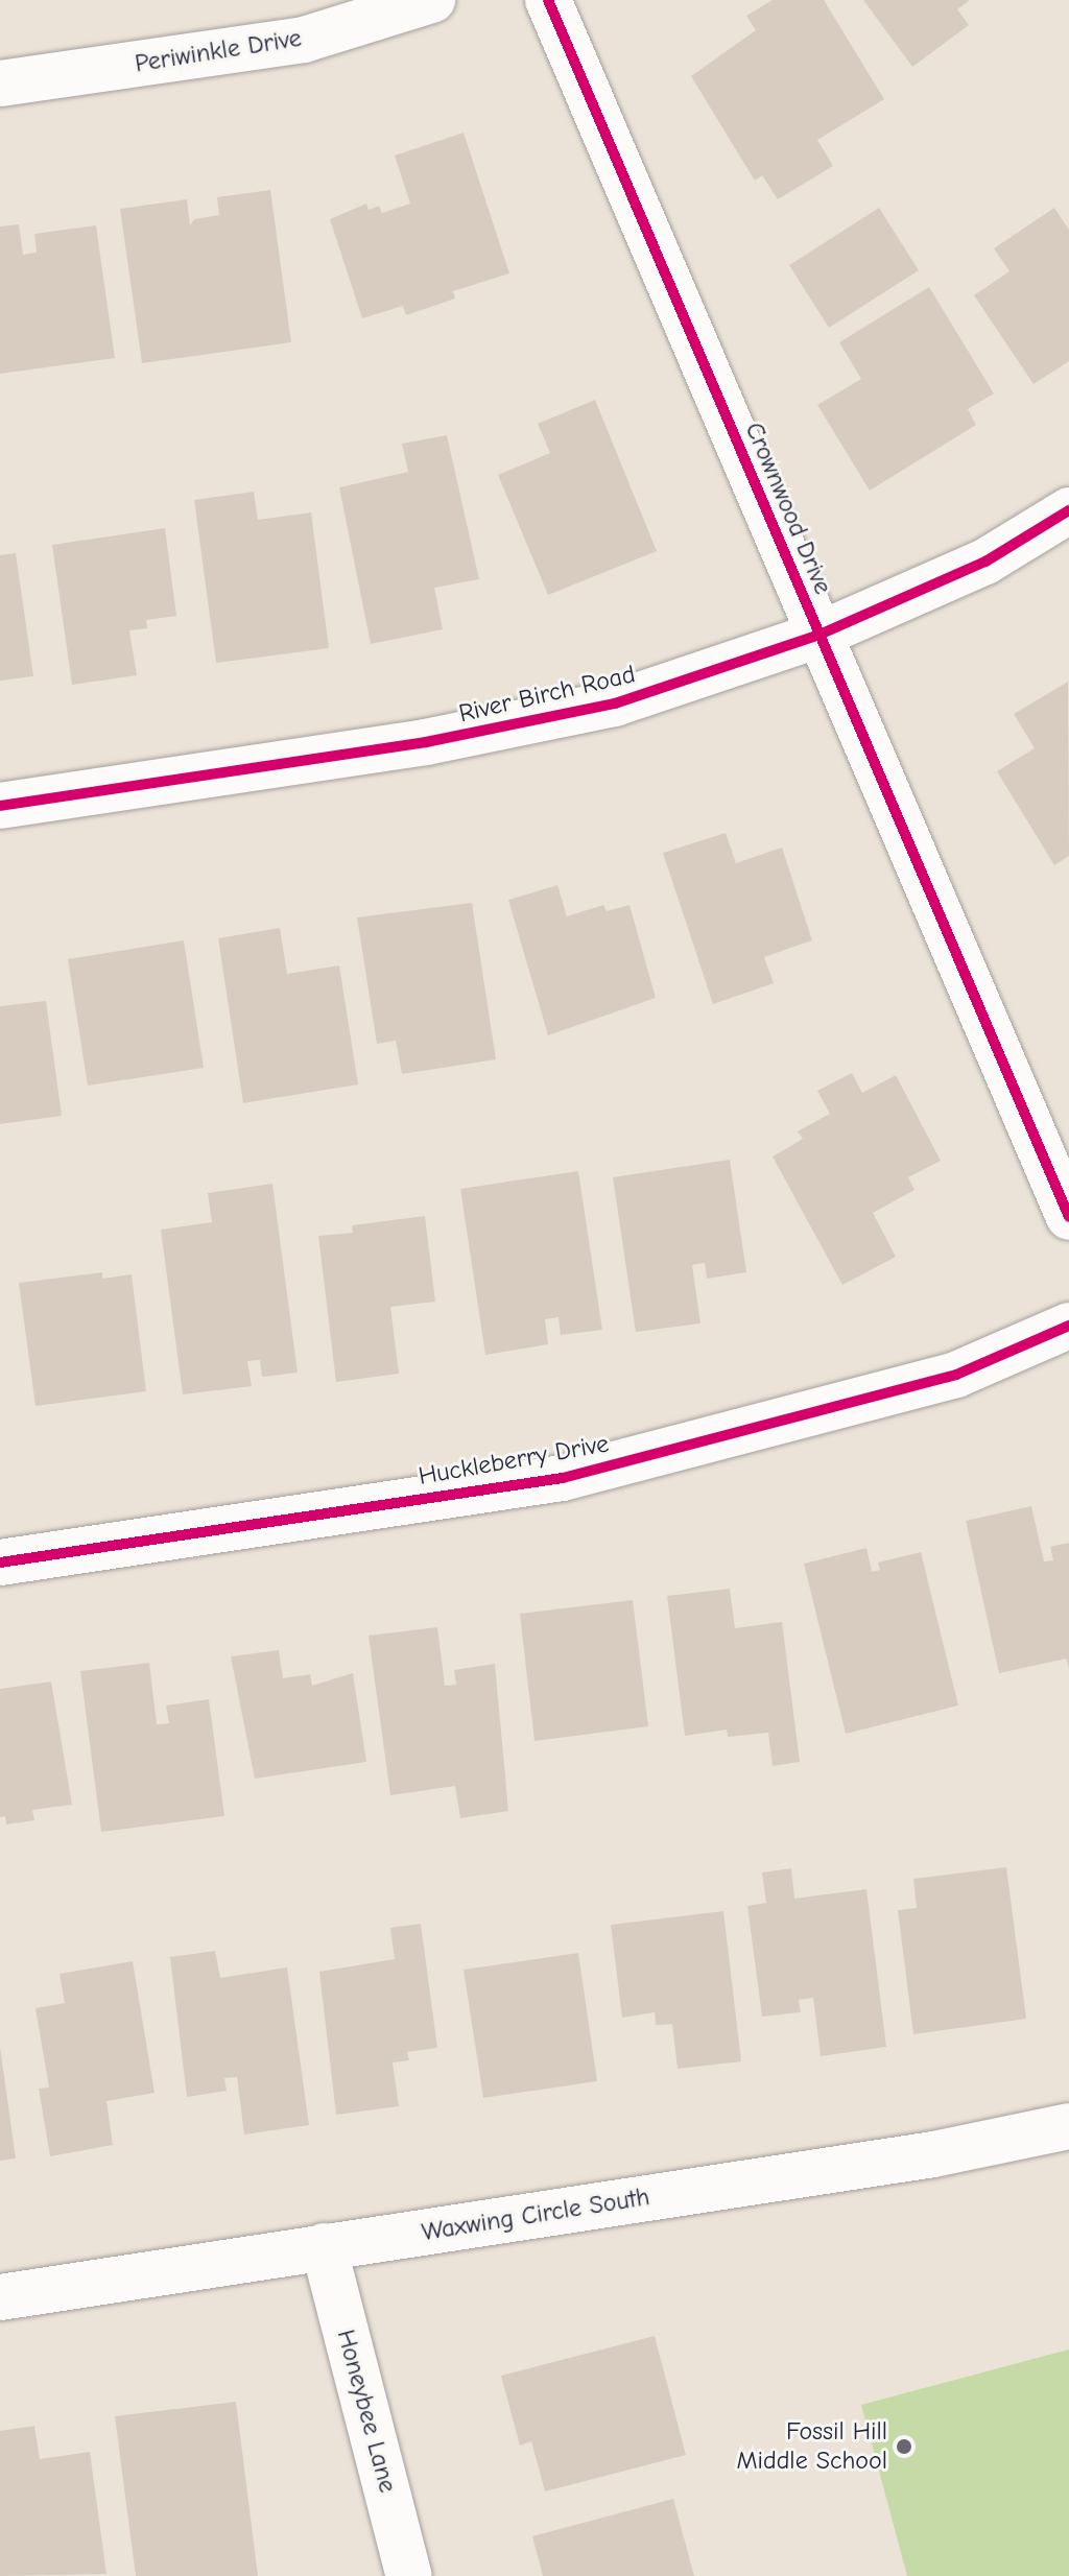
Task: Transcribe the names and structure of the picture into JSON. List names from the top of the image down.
{
  "streets": {
    "street": [
      "Periwinkle Drive",
      "Crownwood Drive",
      "River Birch Road",
      "Huckleberry Drive",
      "Waxwing Circle South",
      "Honeybee Lane"
    ]
  },
  "crossings": [
    ["Crownwood Drive", "River Birch Road"],
    ["Waxwing Circle South", "Honeybee Lane"]
  ],
  "places": ["Fossil Hill Middle School"]
}
